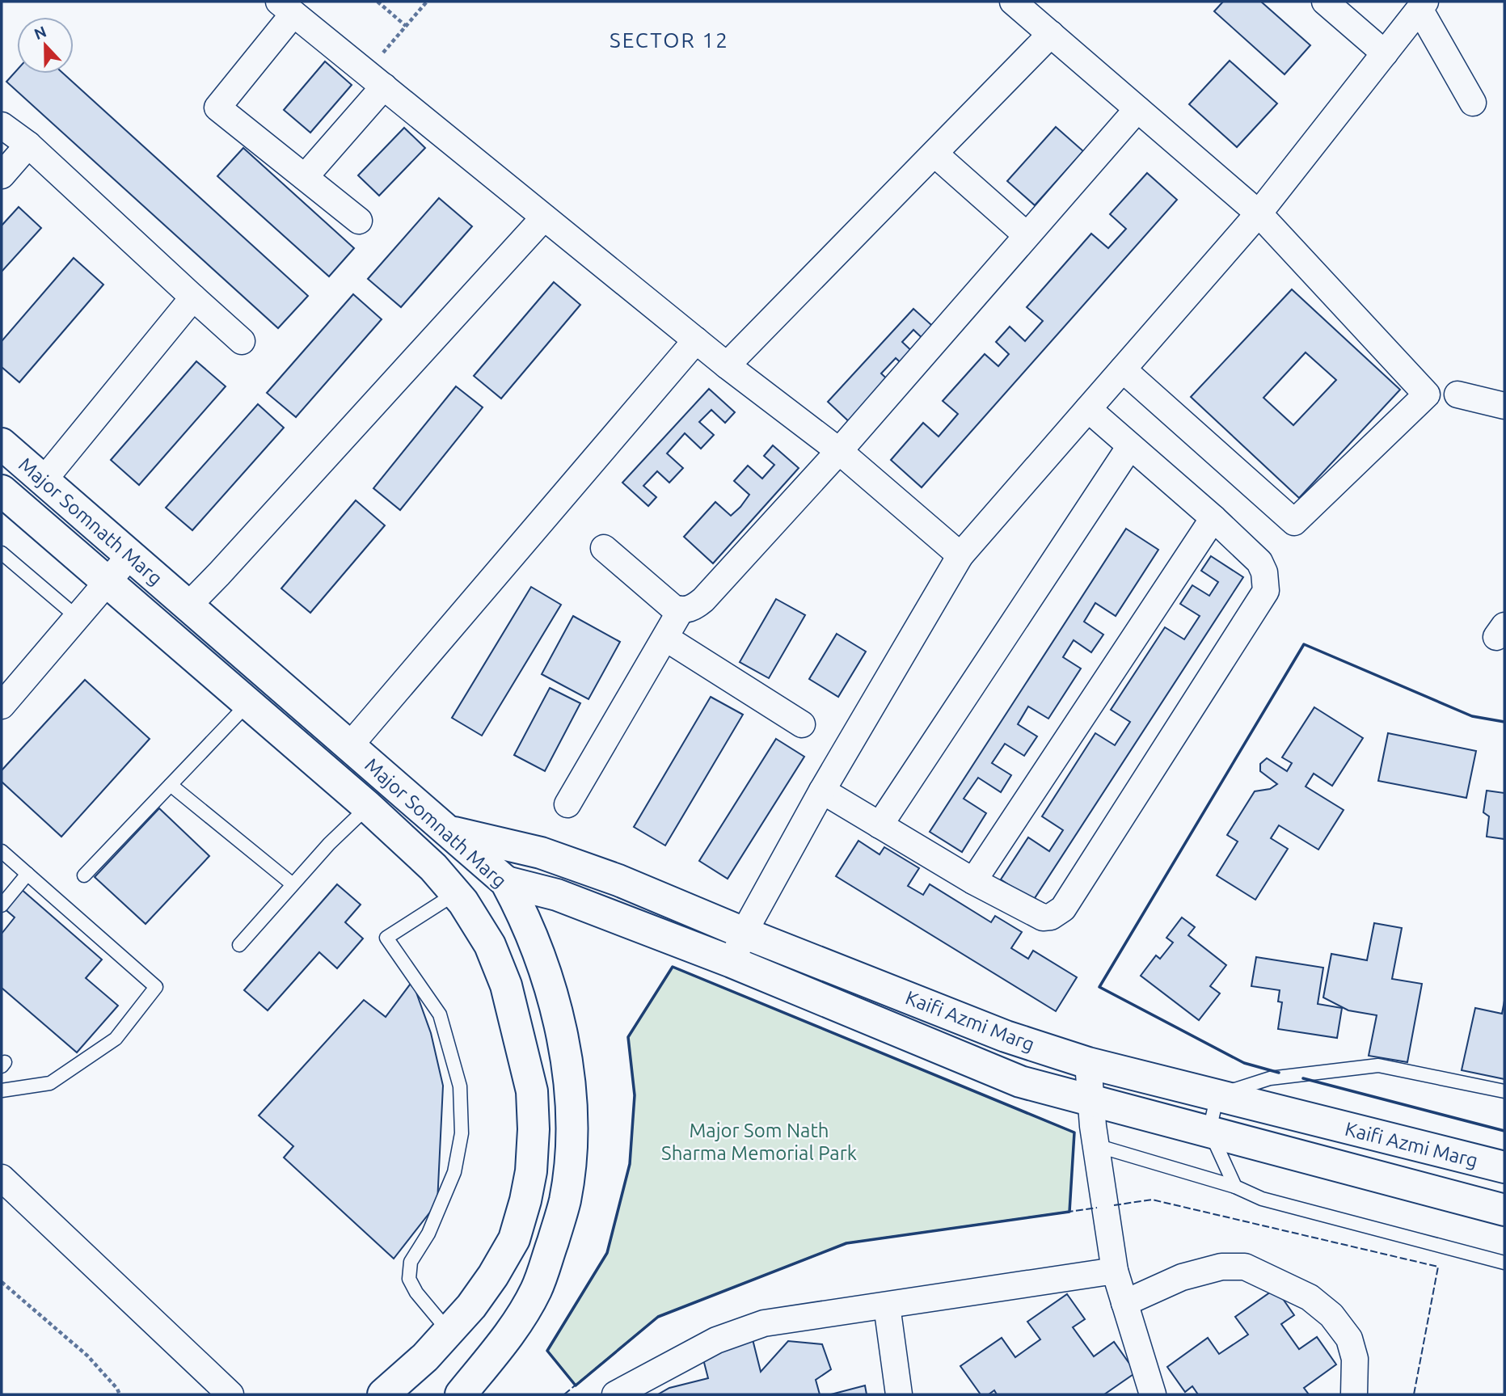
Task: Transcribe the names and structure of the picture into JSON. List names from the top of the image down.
{
  "streets": {
    "street": ["Major Somnath Marg", "Kaifi Azmi Marg"]
  },
  "crossings": [
    ["Major Somnath Marg", "Kaifi Azmi Marg"]
  ],
  "districts": ["SECTOR 12"],
  "parks": ["Major Som Nath Sharma Memorial Park"],
  "north": "top"
}
